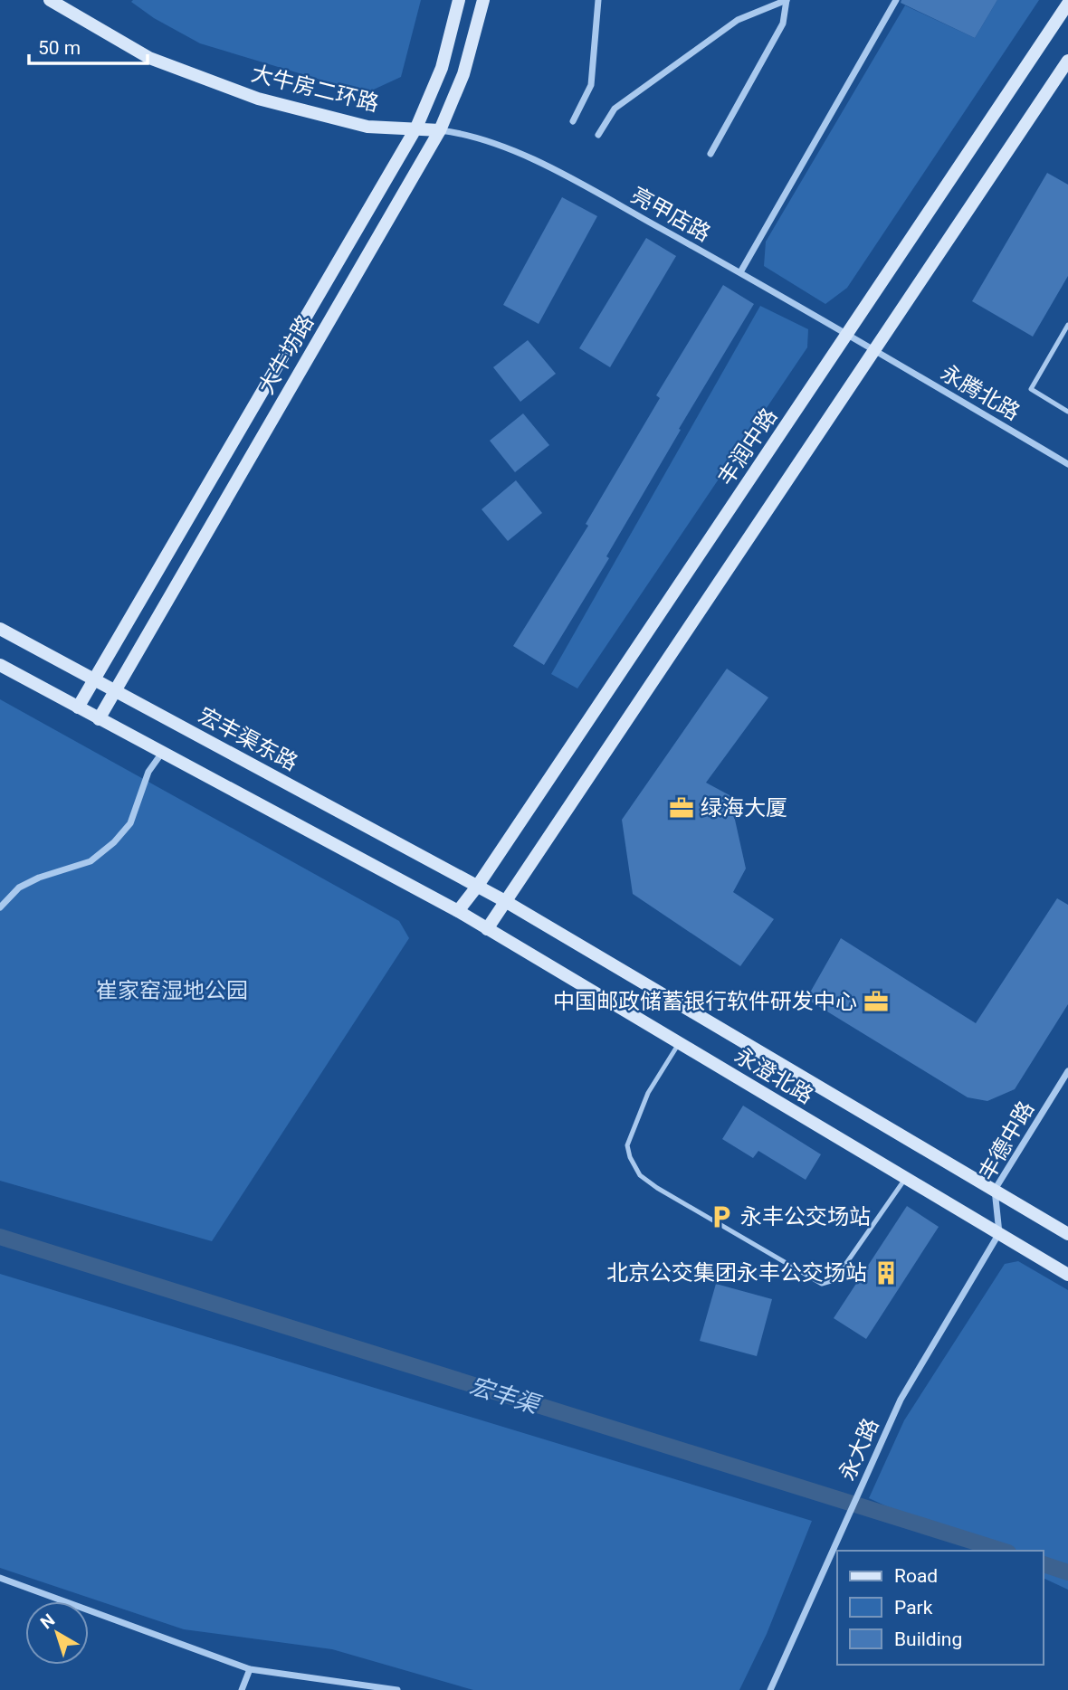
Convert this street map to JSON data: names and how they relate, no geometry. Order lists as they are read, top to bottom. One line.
{"streets":{"street":["大牛房二环路","亮甲店路","大牛坊路","永腾北路","丰润中路","宏丰渠东路","永澄北路","丰德中路","永大路"]},"crossings":[["大牛房二环路","亮甲店路"],["大牛房二环路","大牛坊路"],["亮甲店路","大牛坊路"],["亮甲店路","永腾北路"],["亮甲店路","丰润中路"],["大牛坊路","宏丰渠东路"],["丰润中路","宏丰渠东路"],["丰润中路","永澄北路"],["宏丰渠东路","永澄北路"],["永澄北路","丰德中路"],["永澄北路","永大路"],["丰德中路","永大路"]],"water":["宏丰渠"],"parks":["崔家窑湿地公园"],"places":{"office":["绿海大厦","中国邮政储蓄银行软件研发中心"],"parking":["永丰公交场站"],"building":["北京公交集团永丰公交场站"]},"legend":["Road","Park","Building"],"scale_bar":"50 m","north":"top left"}
